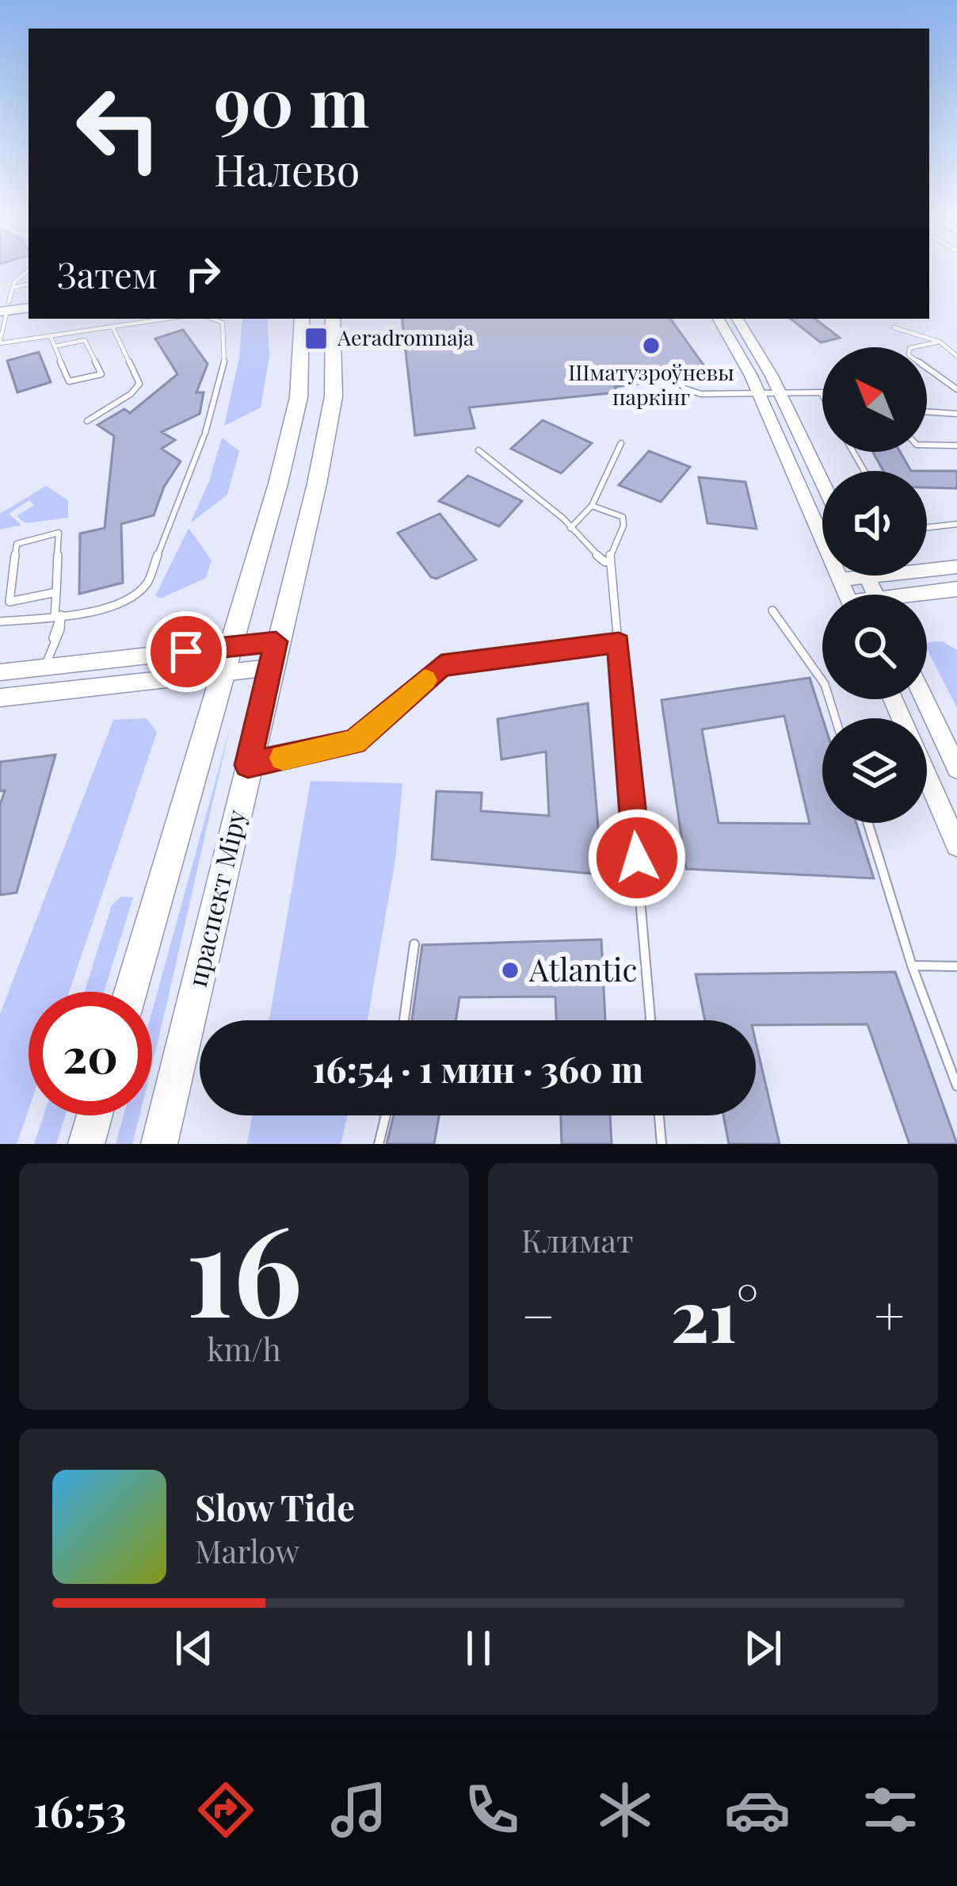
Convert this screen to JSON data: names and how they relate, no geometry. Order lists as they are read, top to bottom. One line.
{"streets":{"main road":["праспект Міру"]},"places":{"transit":["Aeradromnaja"],"other":["Шматузроўневы паркінг","Atlantic"]},"north":"top left","page":{"turn":["90 m","Налево"],"then":"Затем","limit":"20","trip":"16:54 · 1 мин · 360 m","tile":[["16","km/h"],"Климат"],"heat":["−","21°","+"],"song":["Slow Tide","Marlow"],"tabs":"16:53"}}
